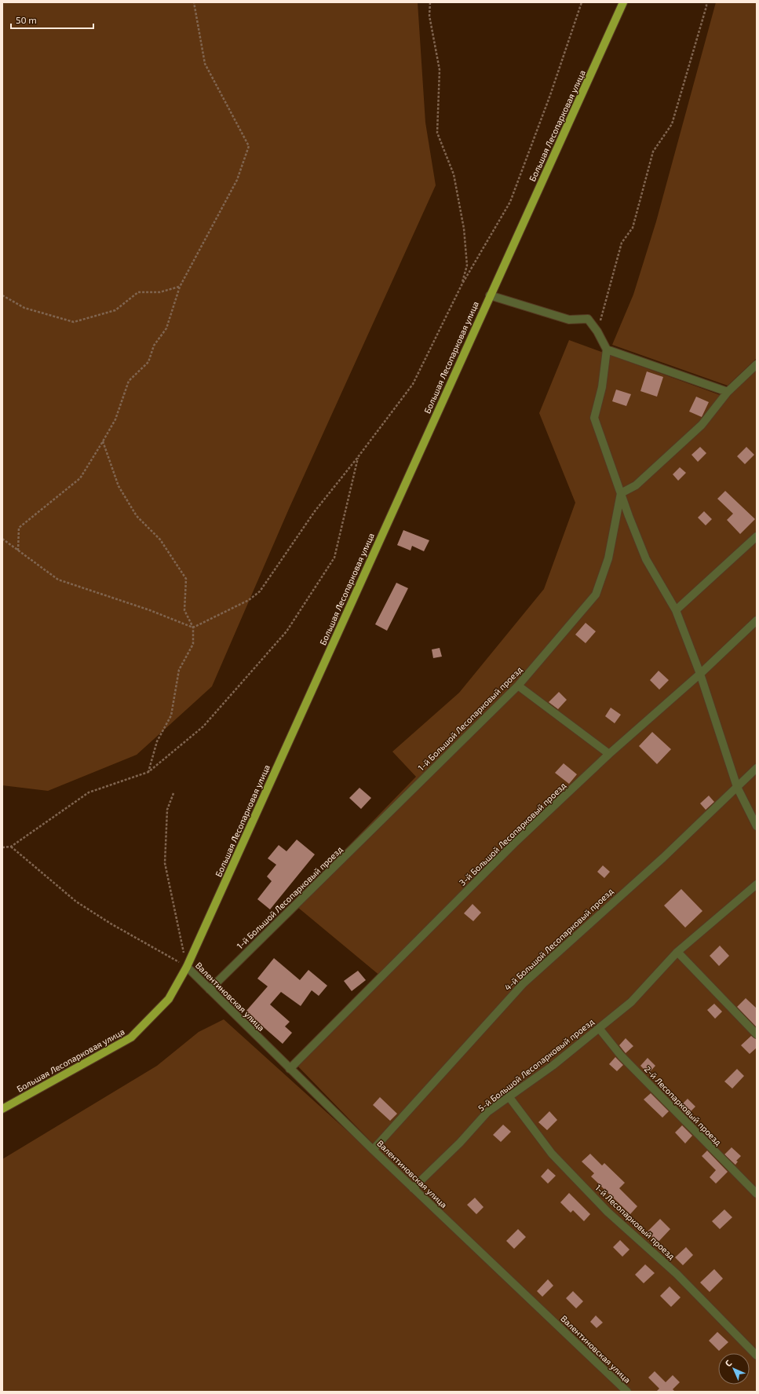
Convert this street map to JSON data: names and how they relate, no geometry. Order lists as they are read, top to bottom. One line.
{"streets":{"main road":["Большая Лесопарковая улица"],"street":["1-й Большой Лесопарковый проезд","3-й Большой Лесопарковый проезд","4-й Большой Лесопарковый проезд","Валентиновская улица","5-й Большой Лесопарковый проезд","2-й Лесопарковый проезд","1-й Лесопарковый проезд"]},"crossings":[["Большая Лесопарковая улица","Валентиновская улица"],["1-й Большой Лесопарковый проезд","Валентиновская улица"],["3-й Большой Лесопарковый проезд","Валентиновская улица"],["4-й Большой Лесопарковый проезд","Валентиновская улица"],["Валентиновская улица","5-й Большой Лесопарковый проезд"],["5-й Большой Лесопарковый проезд","2-й Лесопарковый проезд"],["5-й Большой Лесопарковый проезд","1-й Лесопарковый проезд"]],"scale_bar":"50 m","north":"top left"}
